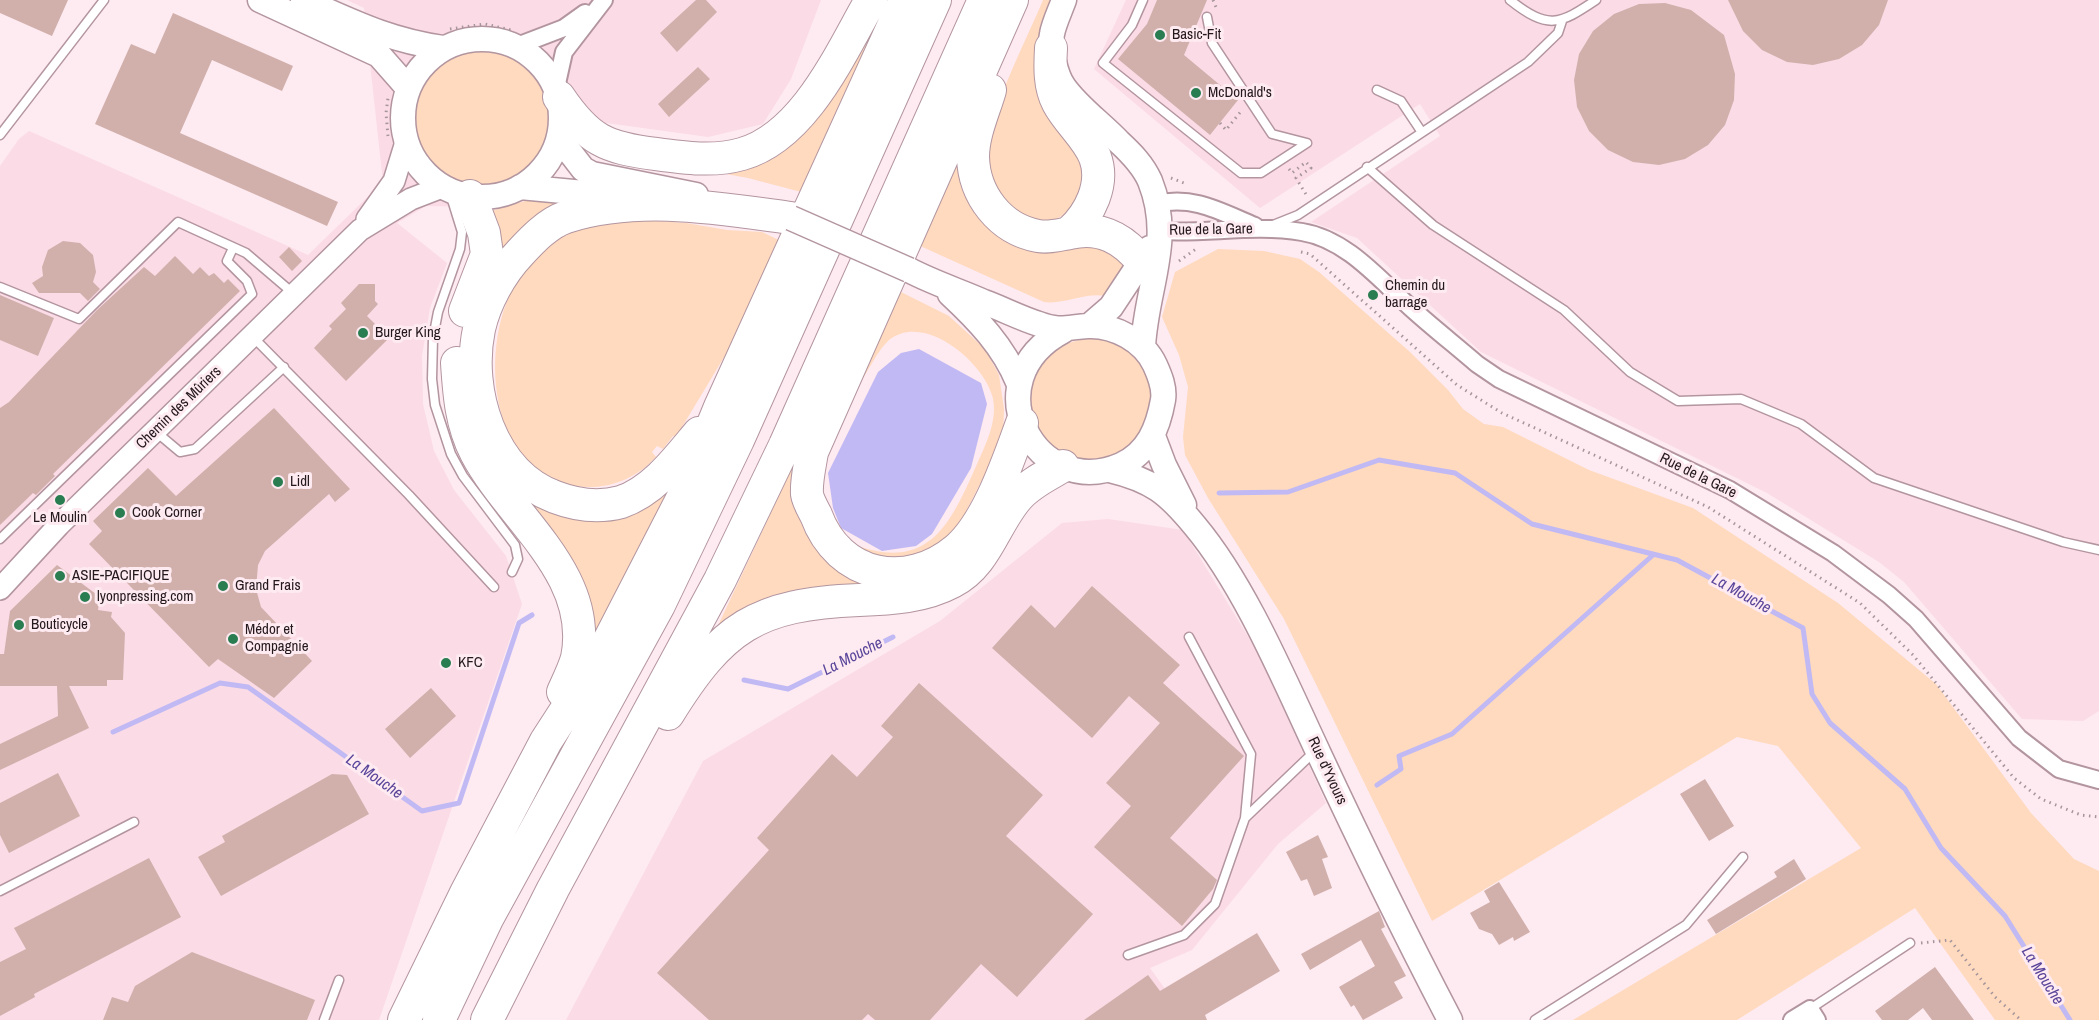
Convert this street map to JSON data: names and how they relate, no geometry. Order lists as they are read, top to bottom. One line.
{"streets":{"main road":["Rue d'Yvours"],"street":["Rue de la Gare","Chemin des Mûriers"]},"water":["La Mouche"],"places":["Basic-Fit","McDonald's","Chemin du barrage","Burger King","Lidl","Le Moulin","Cook Corner","ASIE-PACIFIQUE","Grand Frais","lyonpressing.com","Bouticycle","Médor et Compagnie","KFC"]}
